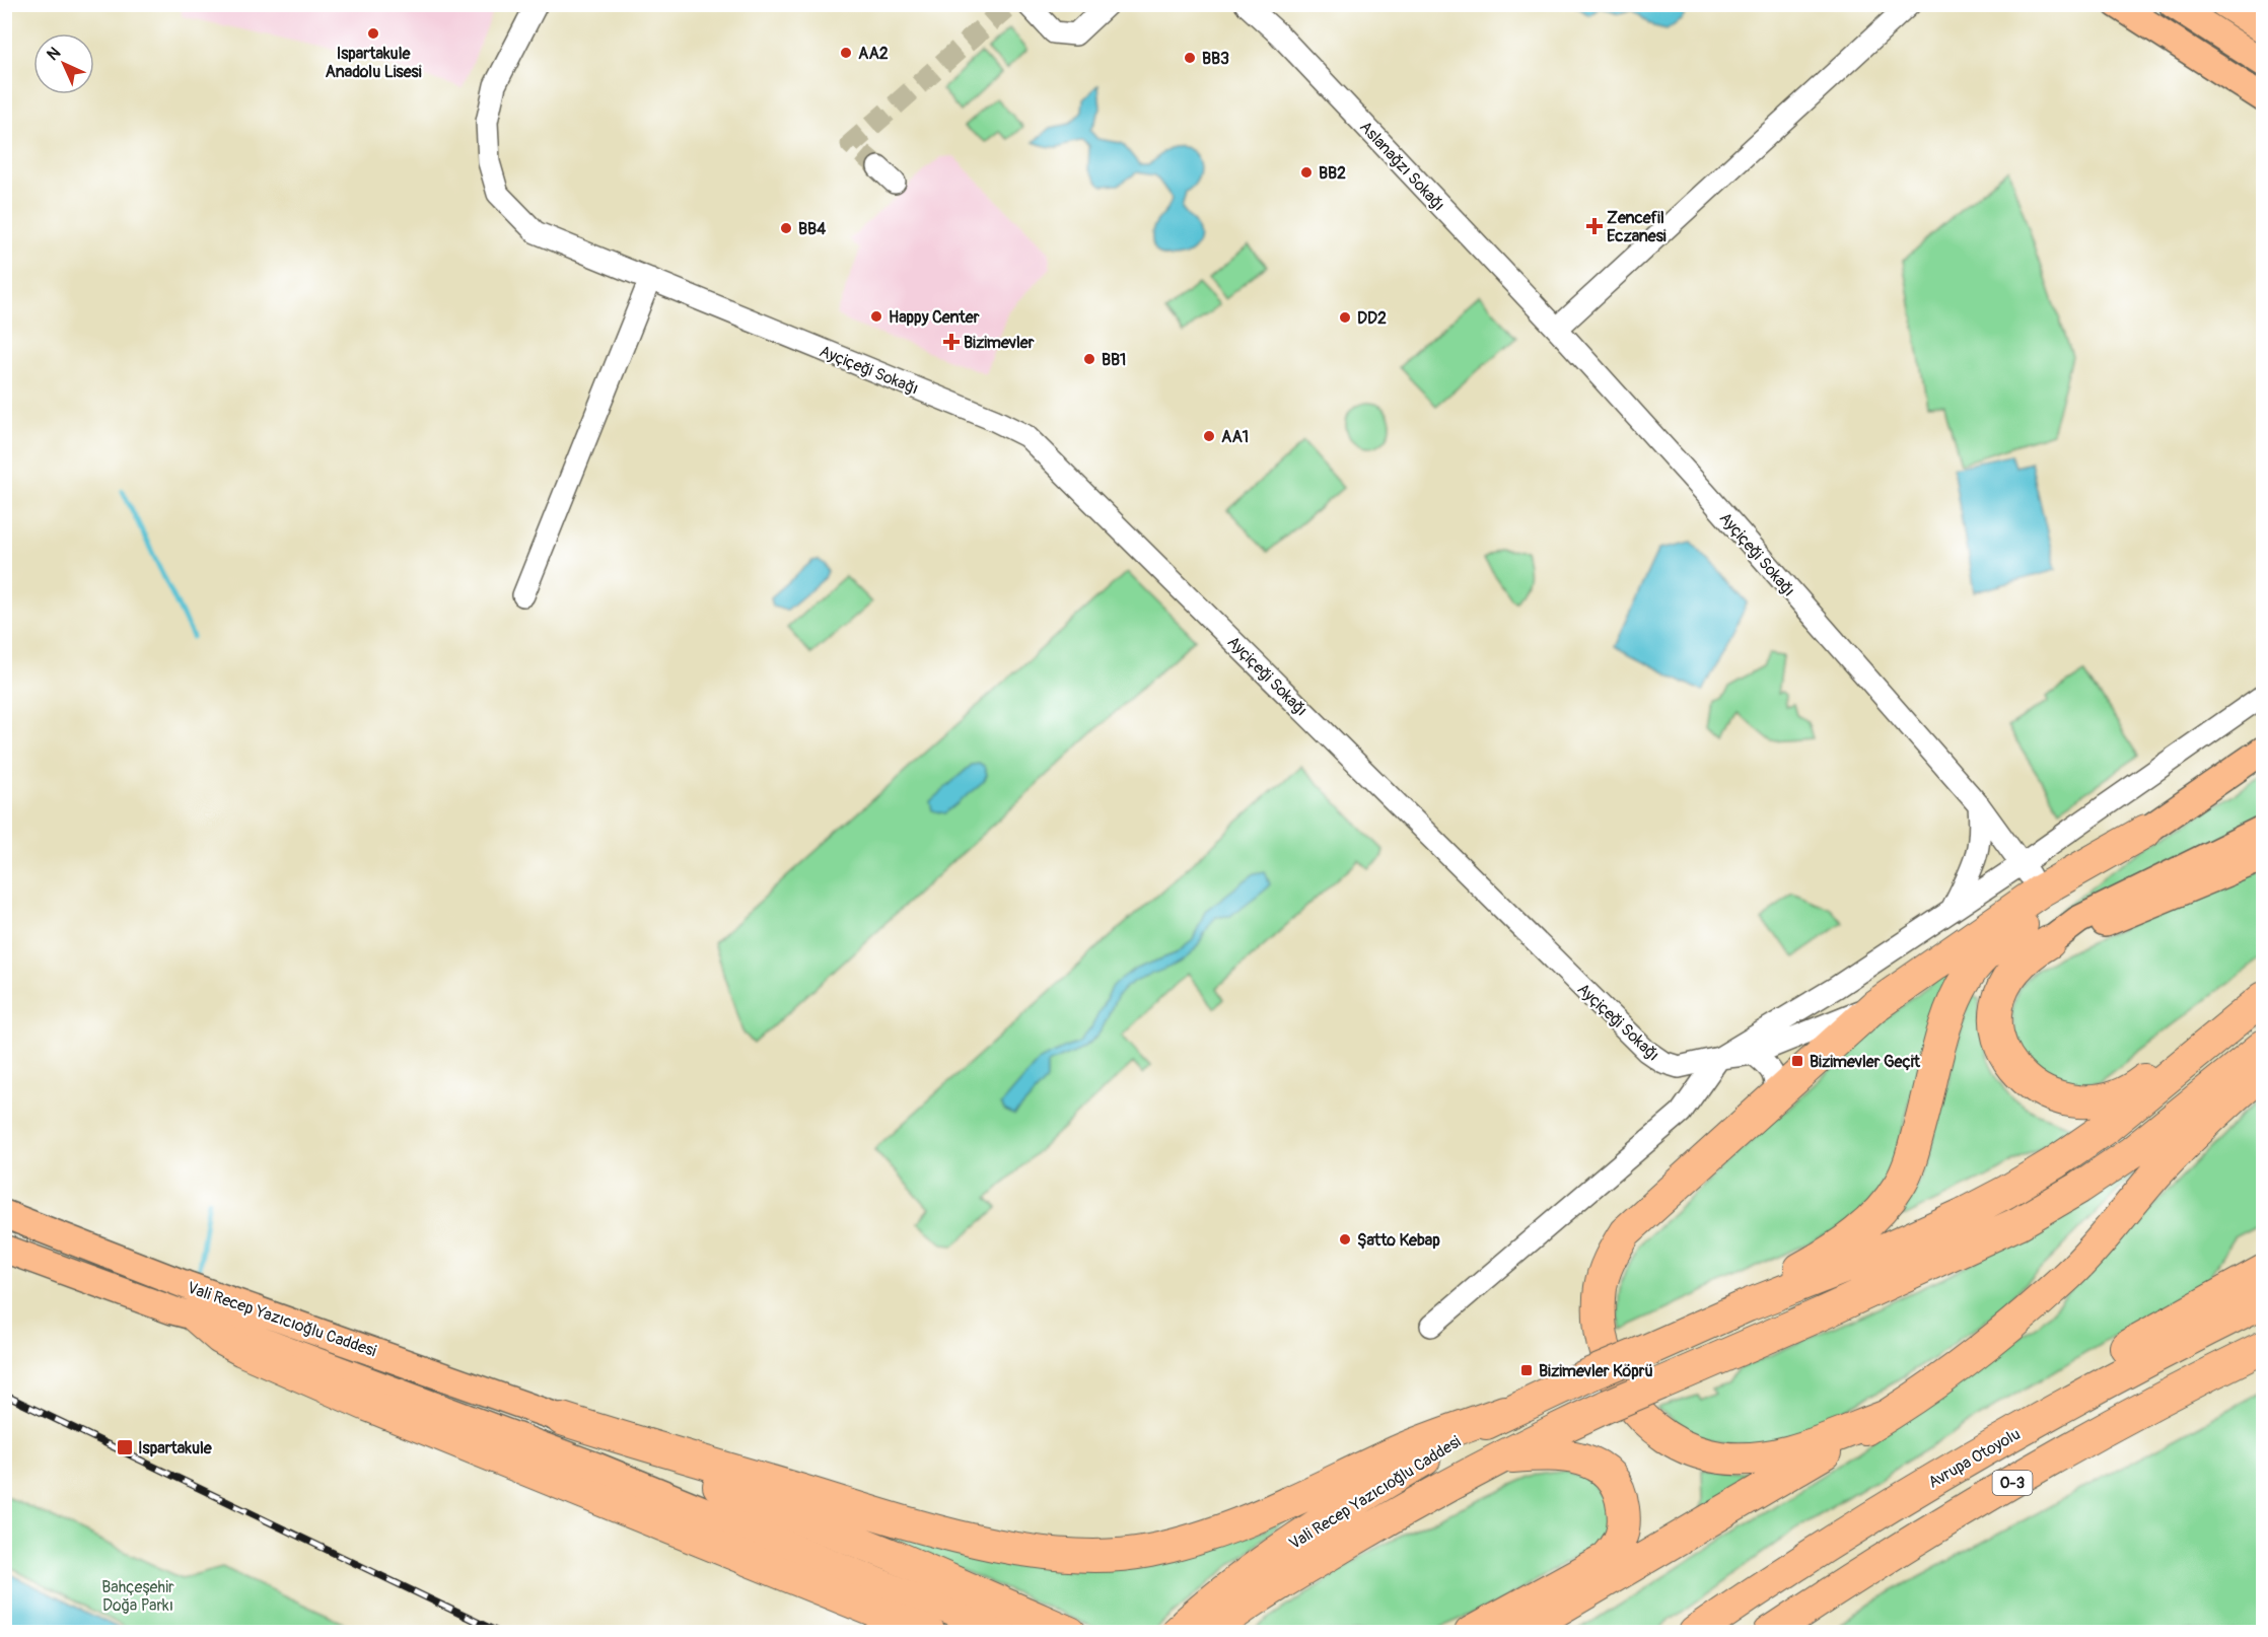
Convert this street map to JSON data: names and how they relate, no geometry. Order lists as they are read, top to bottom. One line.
{"streets":{"highway":["Vali Recep Yazıcıoğlu Caddesi","Avrupa Otoyolu","O-3"],"street":["Aslanağzı Sokağı","Ayçiçeği Sokağı"]},"crossings":[["Aslanağzı Sokağı","Ayçiçeği Sokağı"]],"parks":["Bahçeşehir Doğa Parkı"],"places":{"other":["Ispartakule Anadolu Lisesi","AA2","BB3","BB2","BB4","Happy Center","DD2","BB1","AA1","Şatto Kebap"],"health":["Zencefil Eczanesi","Bizimevler"],"transit":["Bizimevler Geçit","Bizimevler Köprü","Ispartakule"]},"north":"top left"}
